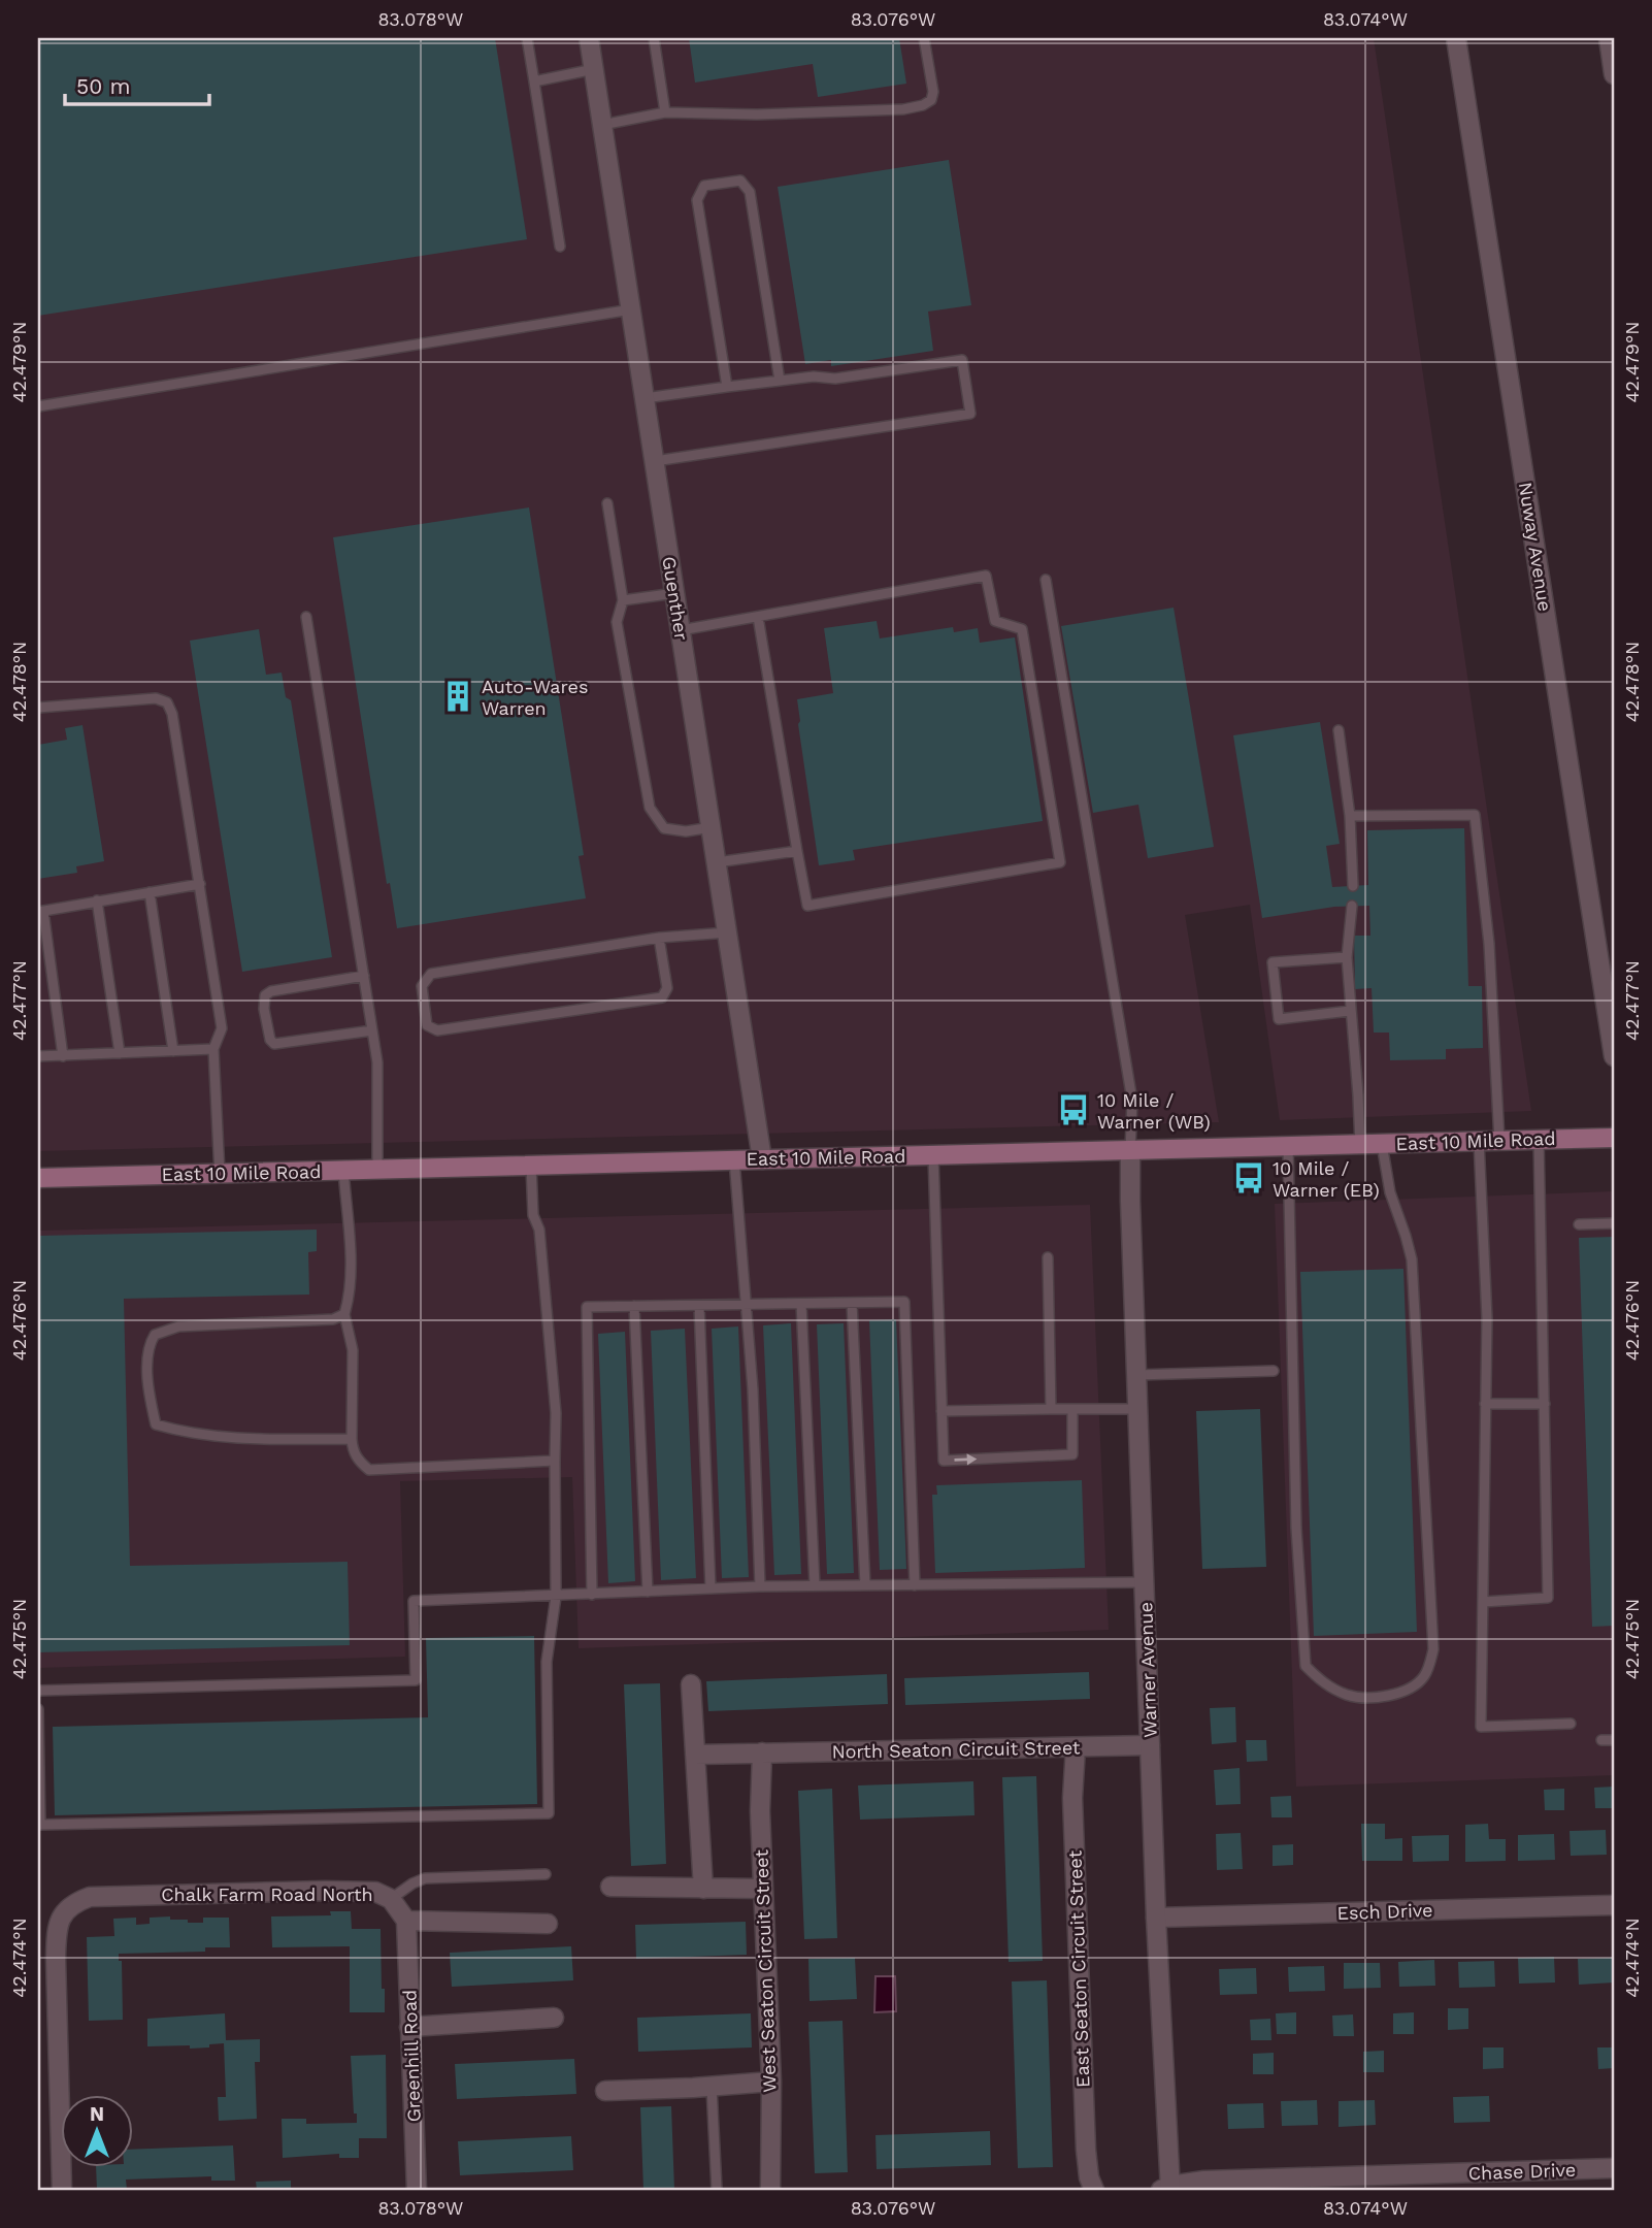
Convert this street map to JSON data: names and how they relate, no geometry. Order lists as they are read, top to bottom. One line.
{"streets":{"main road":["East 10 Mile Road"],"street":["Nuway Avenue","Guenther","Warner Avenue","North Seaton Circuit Street","Chalk Farm Road North","Esch Drive","East Seaton Circuit Street","West Seaton Circuit Street","Greenhill Road","Chase Drive"]},"crossings":[["Guenther","East 10 Mile Road"],["East 10 Mile Road","Warner Avenue"],["Warner Avenue","North Seaton Circuit Street"],["Warner Avenue","Esch Drive"],["Warner Avenue","Chase Drive"],["North Seaton Circuit Street","East Seaton Circuit Street"],["North Seaton Circuit Street","West Seaton Circuit Street"],["Chalk Farm Road North","Greenhill Road"]],"places":{"building":["Auto-Wares Warren"],"bus stop":["10 Mile / Warner (WB)","10 Mile / Warner (EB)"]},"scale_bar":"50 m","north":"top","coordinates":["83.078°W","83.076°W","83.074°W","42.479°N","42.478°N","42.477°N","42.476°N","42.475°N","42.474°N"]}
